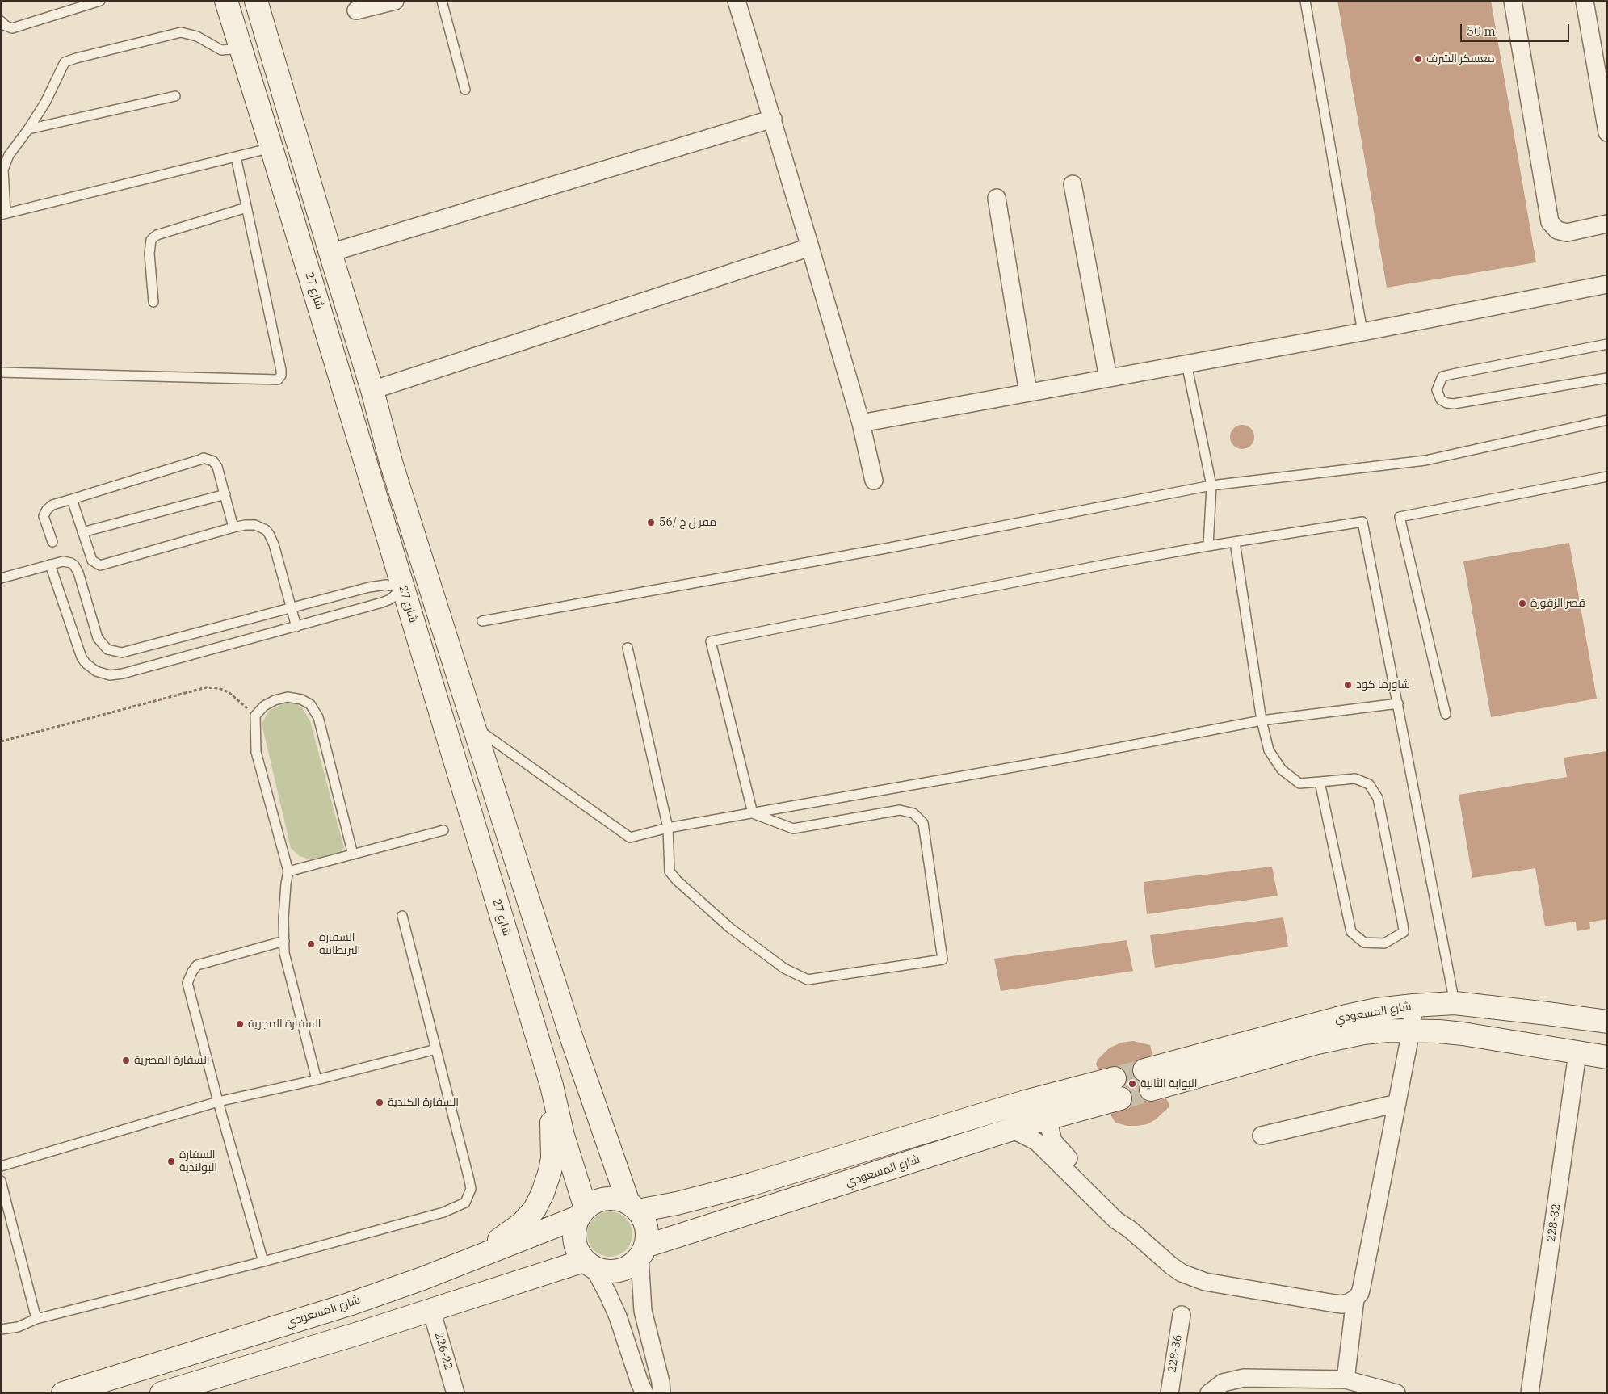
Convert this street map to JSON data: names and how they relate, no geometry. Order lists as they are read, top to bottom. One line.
{"streets":{"main road":["شارع 27","شارع المسعودي"],"street":["228-32","226-22","228-36"]},"crossings":[["شارع 27","شارع المسعودي"],["شارع المسعودي","228-32"]],"places":["معسكر الشرف","مقر ل خ /56","قصر الزقورة","شاورما كود","السفارة البريطانية","السفارة المجرية","السفارة المصرية","البوابة الثانية","السفارة الكندية","السفارة البولندية"],"scale_bar":"50 m"}
